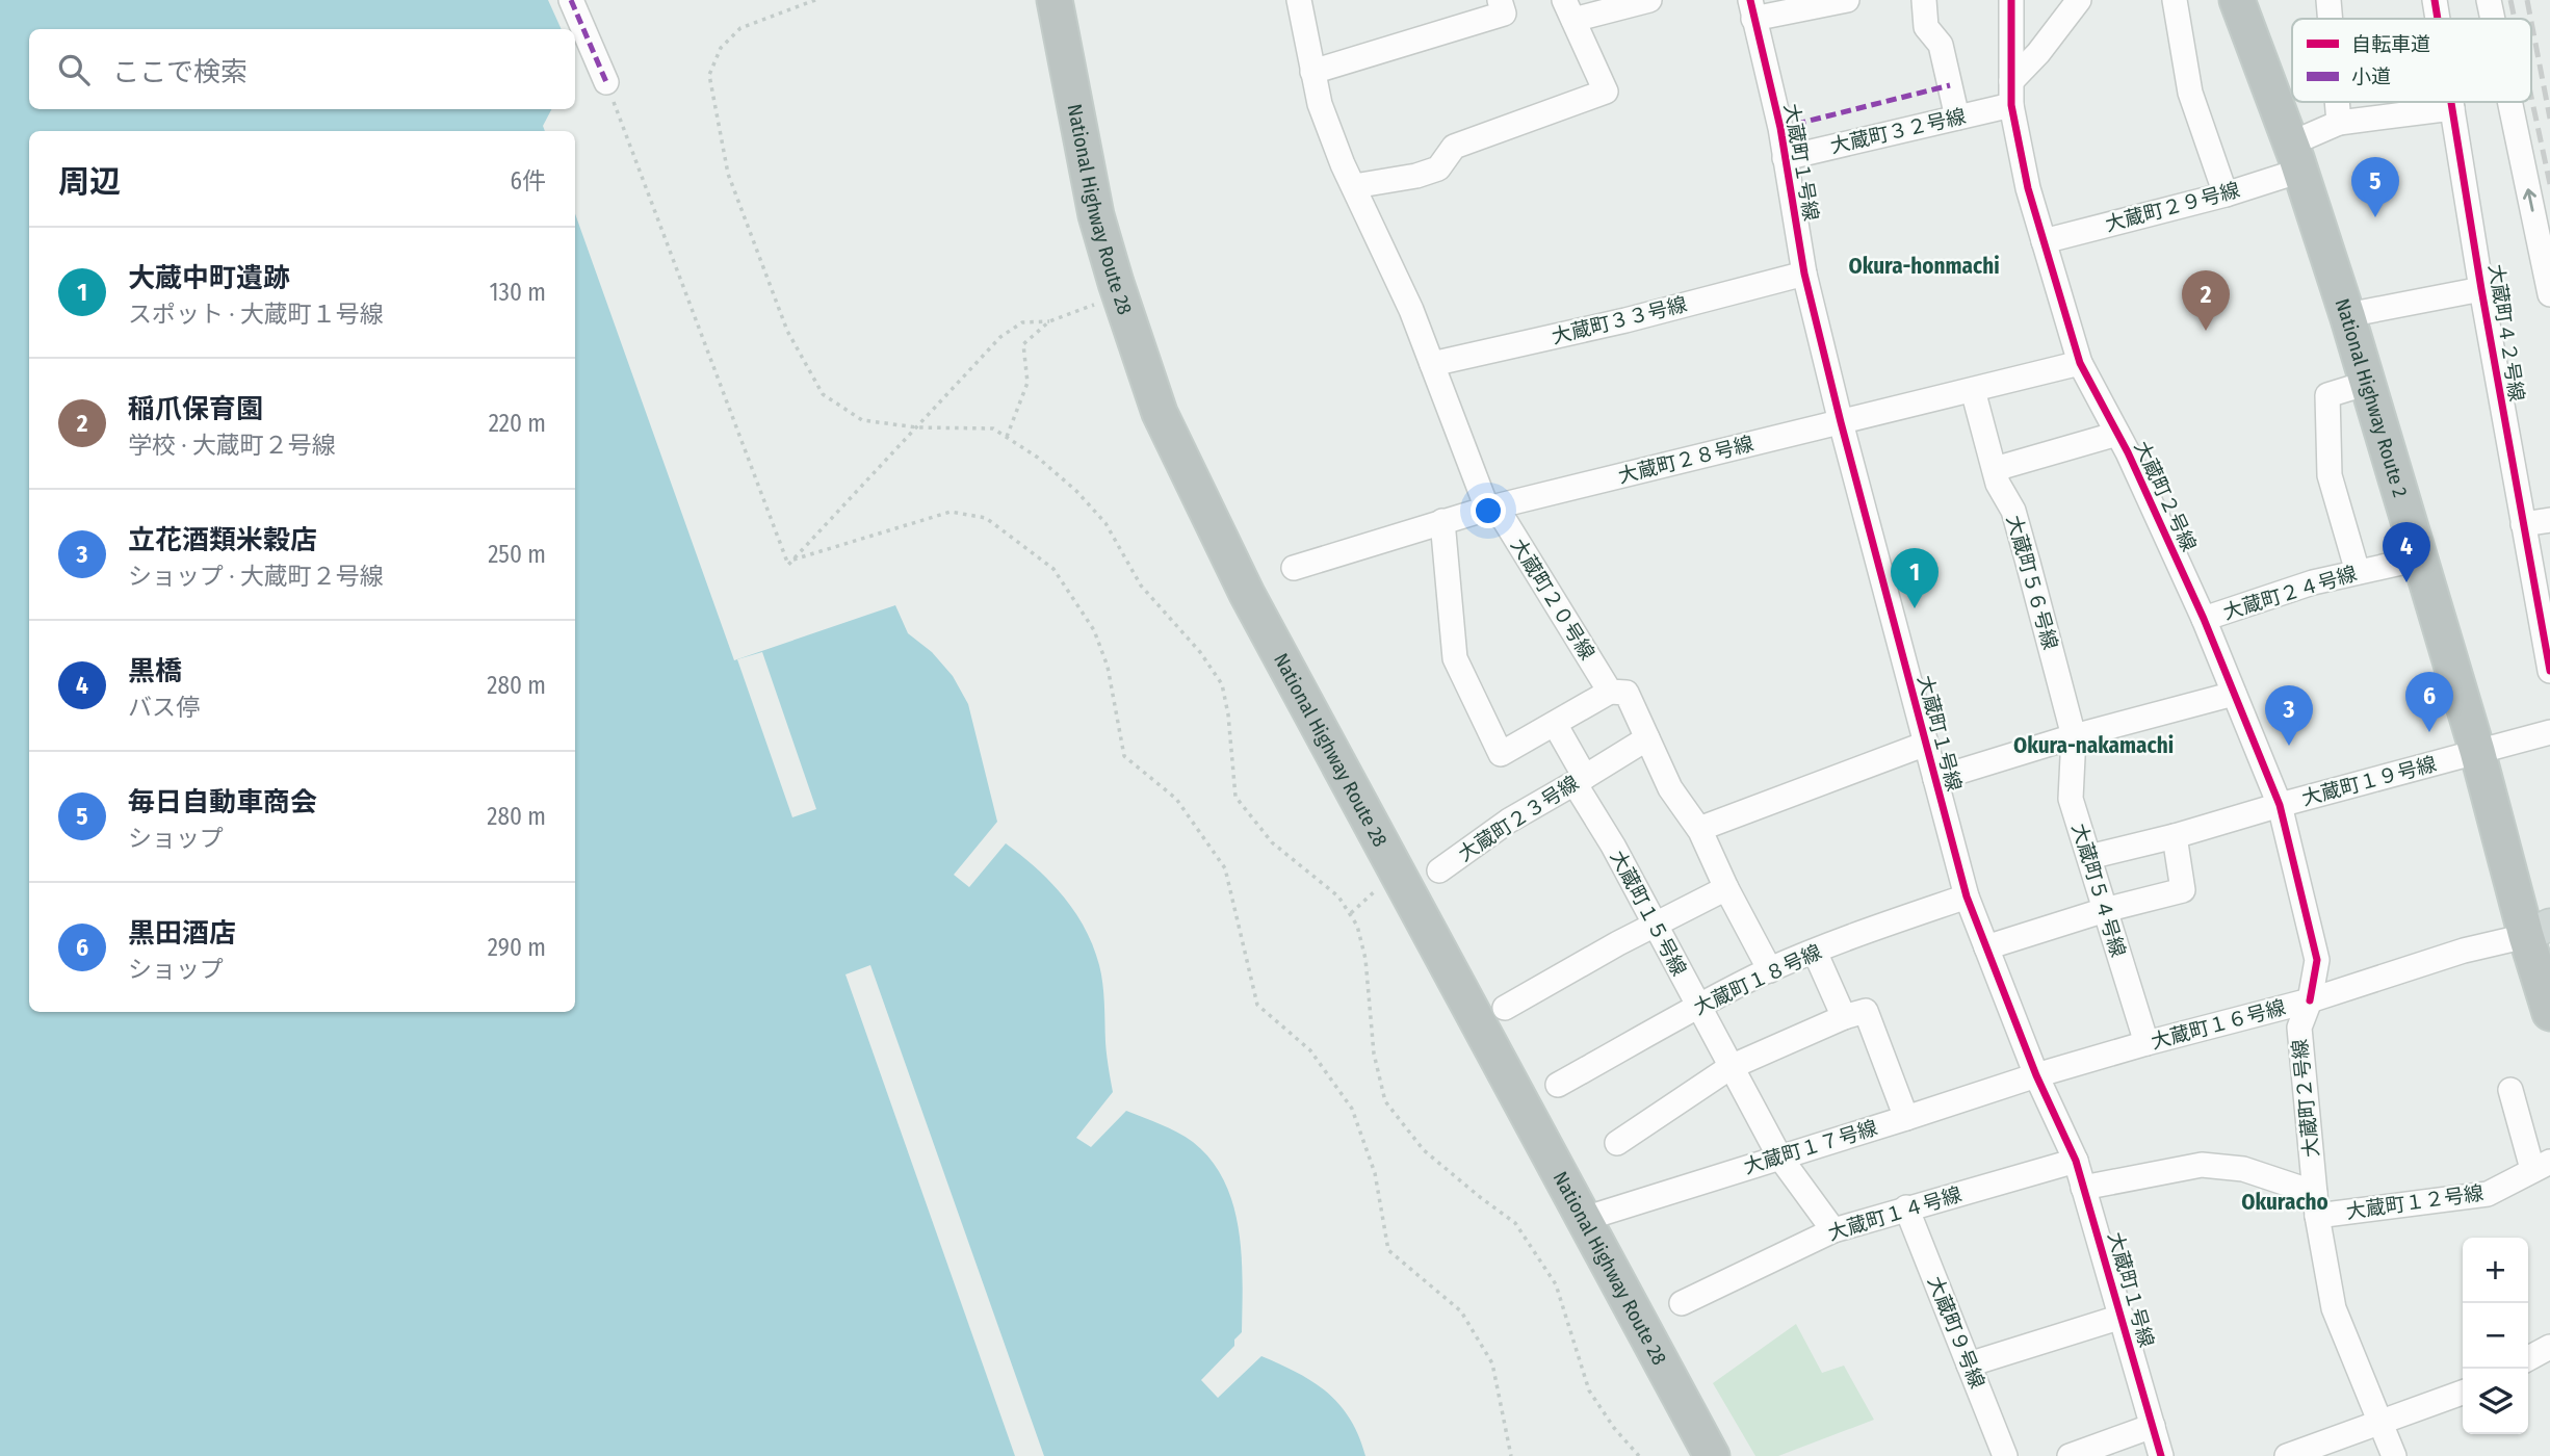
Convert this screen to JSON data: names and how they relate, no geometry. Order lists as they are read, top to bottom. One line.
{"streets":{"highway":["National Highway Route 28","National Highway Route 2"],"street":["大蔵町３２号線","大蔵町１号線","大蔵町２９号線","大蔵町３３号線","大蔵町４２号線","大蔵町２８号線","大蔵町２号線","大蔵町５６号線","大蔵町２４号線","大蔵町２０号線","大蔵町１９号線","大蔵町２３号線","大蔵町５４号線","大蔵町１５号線","大蔵町１８号線","大蔵町１６号線","大蔵町１７号線","大蔵町１２号線","大蔵町１４号線","大蔵町９号線"]},"crossings":[["大蔵町３２号線","大蔵町１号線"],["大蔵町３２号線","大蔵町２号線"],["大蔵町１号線","大蔵町３３号線"],["大蔵町１号線","大蔵町２８号線"],["大蔵町１号線","大蔵町１８号線"],["大蔵町１号線","大蔵町１６号線"],["大蔵町１号線","大蔵町１７号線"],["大蔵町１号線","大蔵町１４号線"],["大蔵町２９号線","大蔵町４２号線"],["大蔵町２９号線","National Highway Route 2"],["大蔵町２９号線","大蔵町２号線"],["National Highway Route 28","大蔵町１７号線"],["大蔵町３３号線","大蔵町２０号線"],["National Highway Route 2","大蔵町２４号線"],["National Highway Route 2","大蔵町１９号線"],["National Highway Route 2","大蔵町１６号線"],["大蔵町２８号線","大蔵町２号線"],["大蔵町２８号線","大蔵町５６号線"],["大蔵町２８号線","大蔵町２０号線"],["大蔵町２号線","大蔵町２４号線"],["大蔵町２号線","大蔵町１９号線"],["大蔵町２号線","大蔵町１６号線"],["大蔵町２号線","大蔵町１２号線"],["大蔵町５６号線","大蔵町５４号線"],["大蔵町２０号線","大蔵町１８号線"],["大蔵町１９号線","大蔵町５４号線"],["大蔵町２３号線","大蔵町１５号線"],["大蔵町５４号線","大蔵町１６号線"],["大蔵町１５号線","大蔵町１８号線"],["大蔵町１５号線","大蔵町１７号線"],["大蔵町１５号線","大蔵町１４号線"],["大蔵町１６号線","大蔵町１７号線"],["大蔵町１４号線","大蔵町９号線"]],"districts":["Okura-honmachi","Okura-nakamachi","Okuracho"],"legend":["自転車道","小道"],"page":{"search":"ここで検索","heading":["周辺","6件"],"pins":["5","2","4","1","6","3"],"list":[{"mark":"1","name":"大蔵中町遺跡","note":"スポット · 大蔵町１号線","value":"130 m"},{"mark":"2","name":"稲爪保育園","note":"学校 · 大蔵町２号線","value":"220 m"},{"mark":"3","name":"立花酒類米穀店","note":"ショップ · 大蔵町２号線","value":"250 m"},{"mark":"4","name":"黒橋","note":"バス停","value":"280 m"},{"mark":"5","name":"毎日自動車商会","note":"ショップ","value":"280 m"},{"mark":"6","name":"黒田酒店","note":"ショップ","value":"290 m"}],"map_buttons":["+","−"]}}
